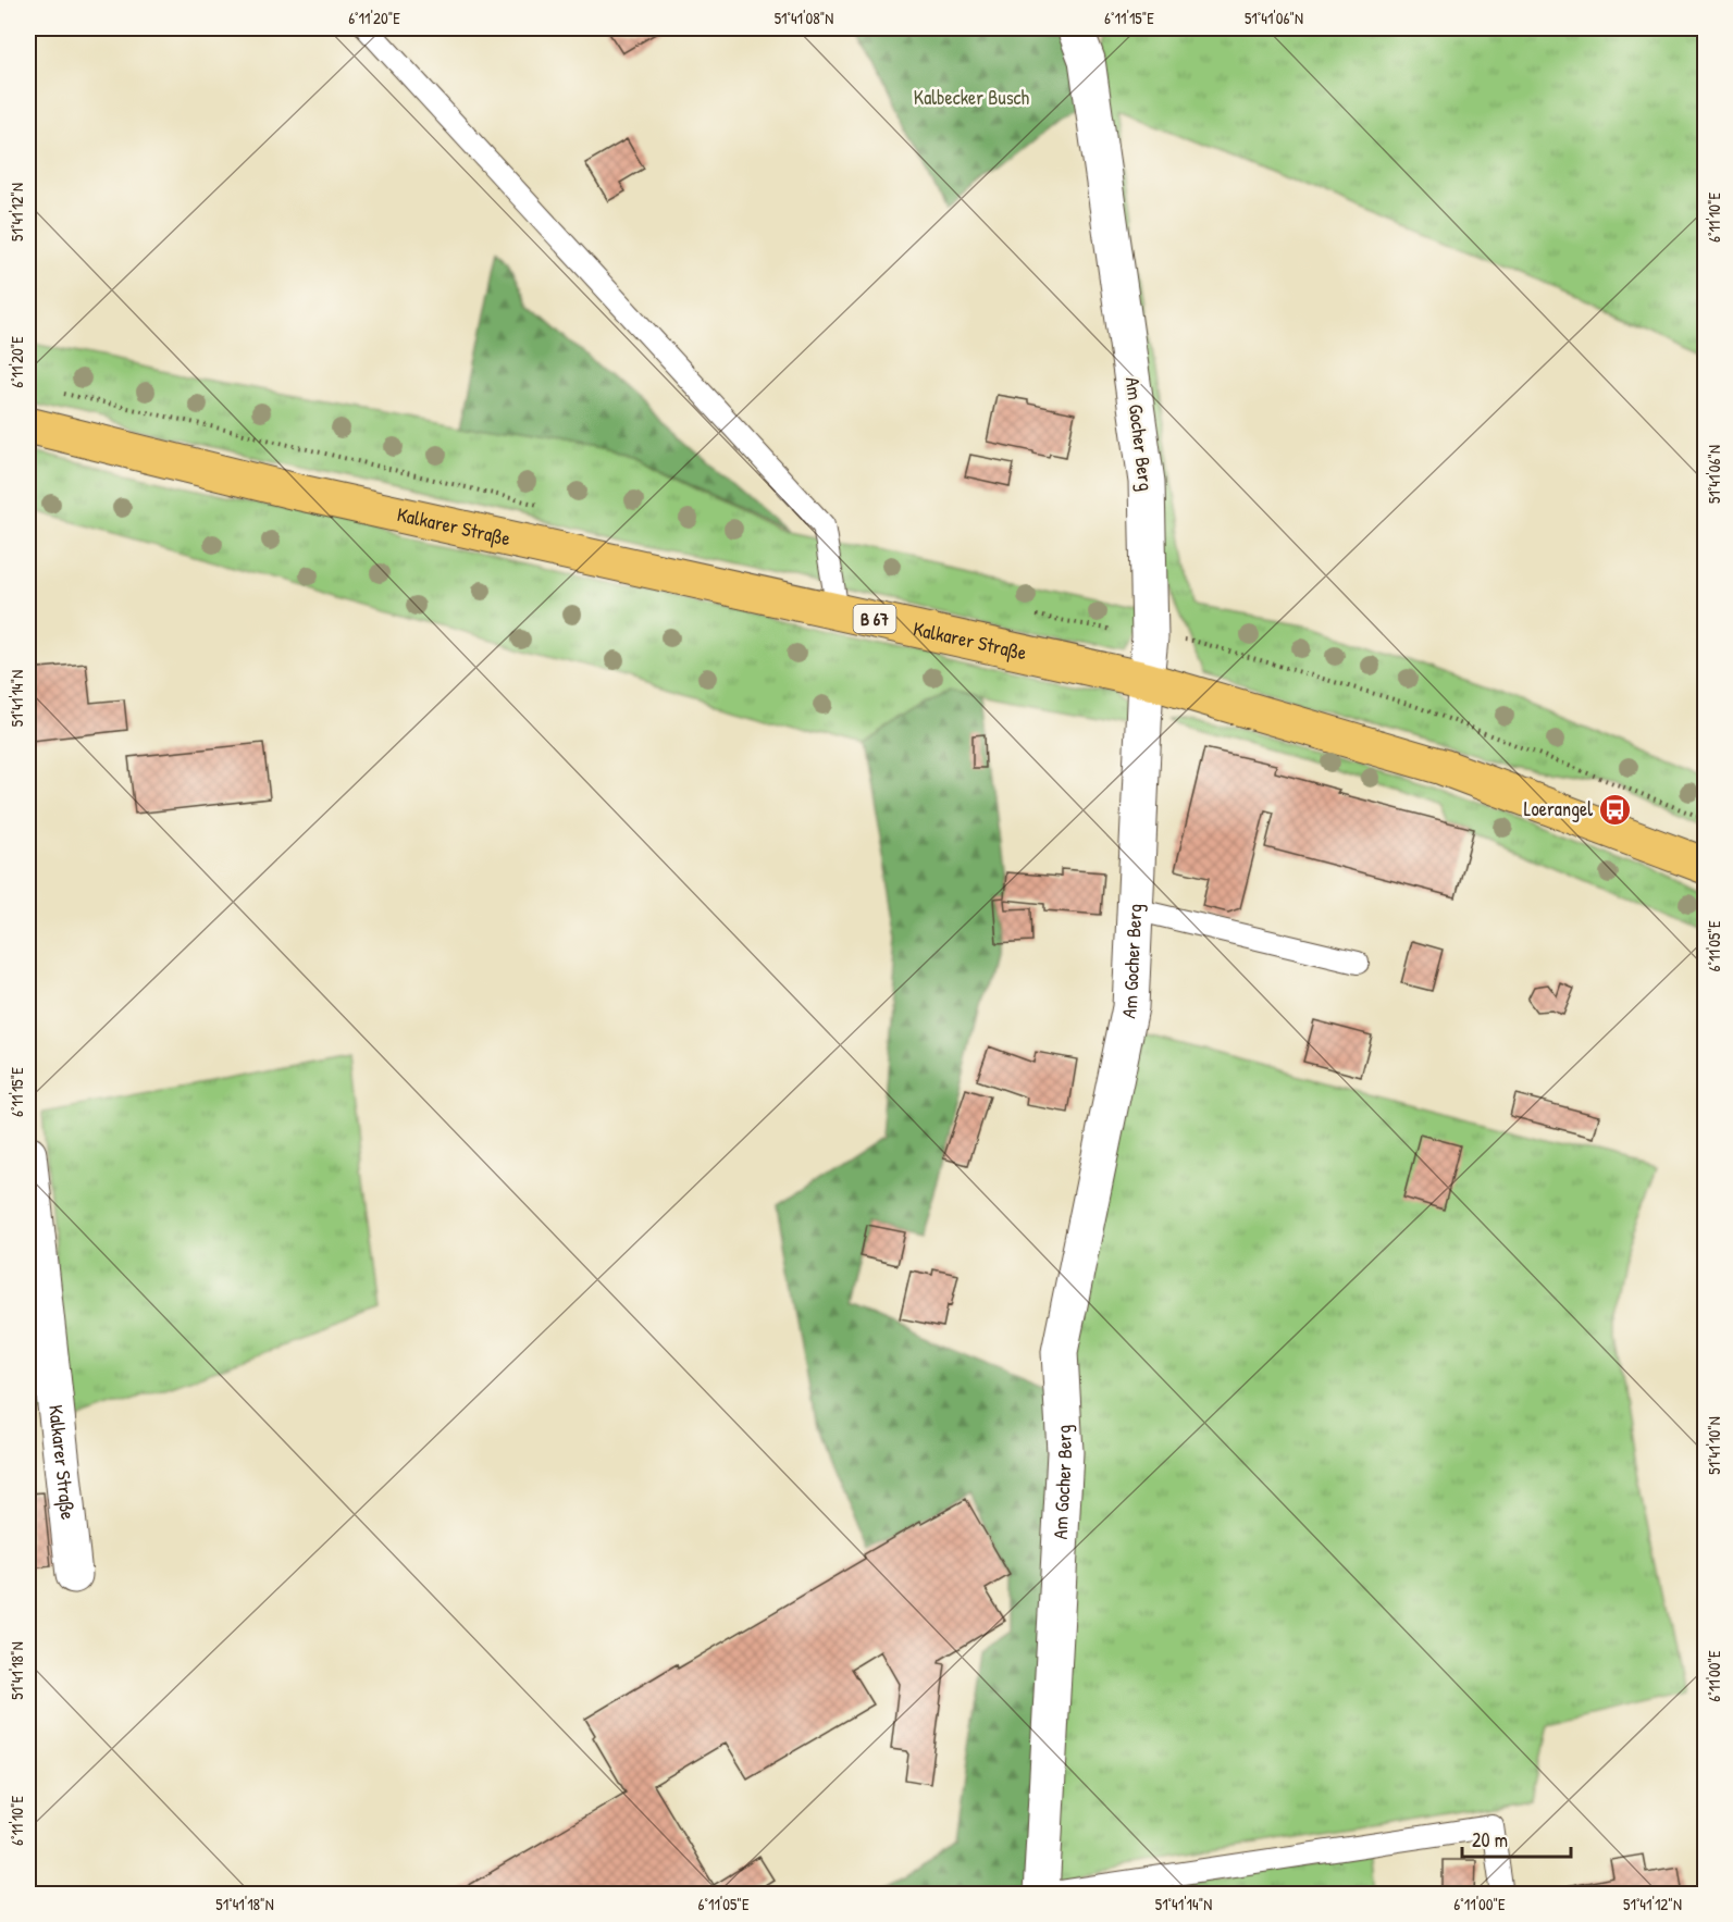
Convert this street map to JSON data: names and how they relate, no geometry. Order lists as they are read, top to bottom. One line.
{"streets":{"main road":["Kalkarer Straße","B 67"],"street":["Am Gocher Berg"]},"crossings":[["Am Gocher Berg","Kalkarer Straße"]],"parks":["Kalbecker Busch"],"places":{"bus stop":["Loerangel"]},"scale_bar":"20 m","coordinates":["6°11'20\"E","51°41'08\"N","6°11'15\"E","51°41'06\"N","51°41'12\"N","6°11'10\"E","51°41'14\"N","6°11'05\"E","51°41'10\"N","51°41'18\"N","6°11'00\"E"]}
